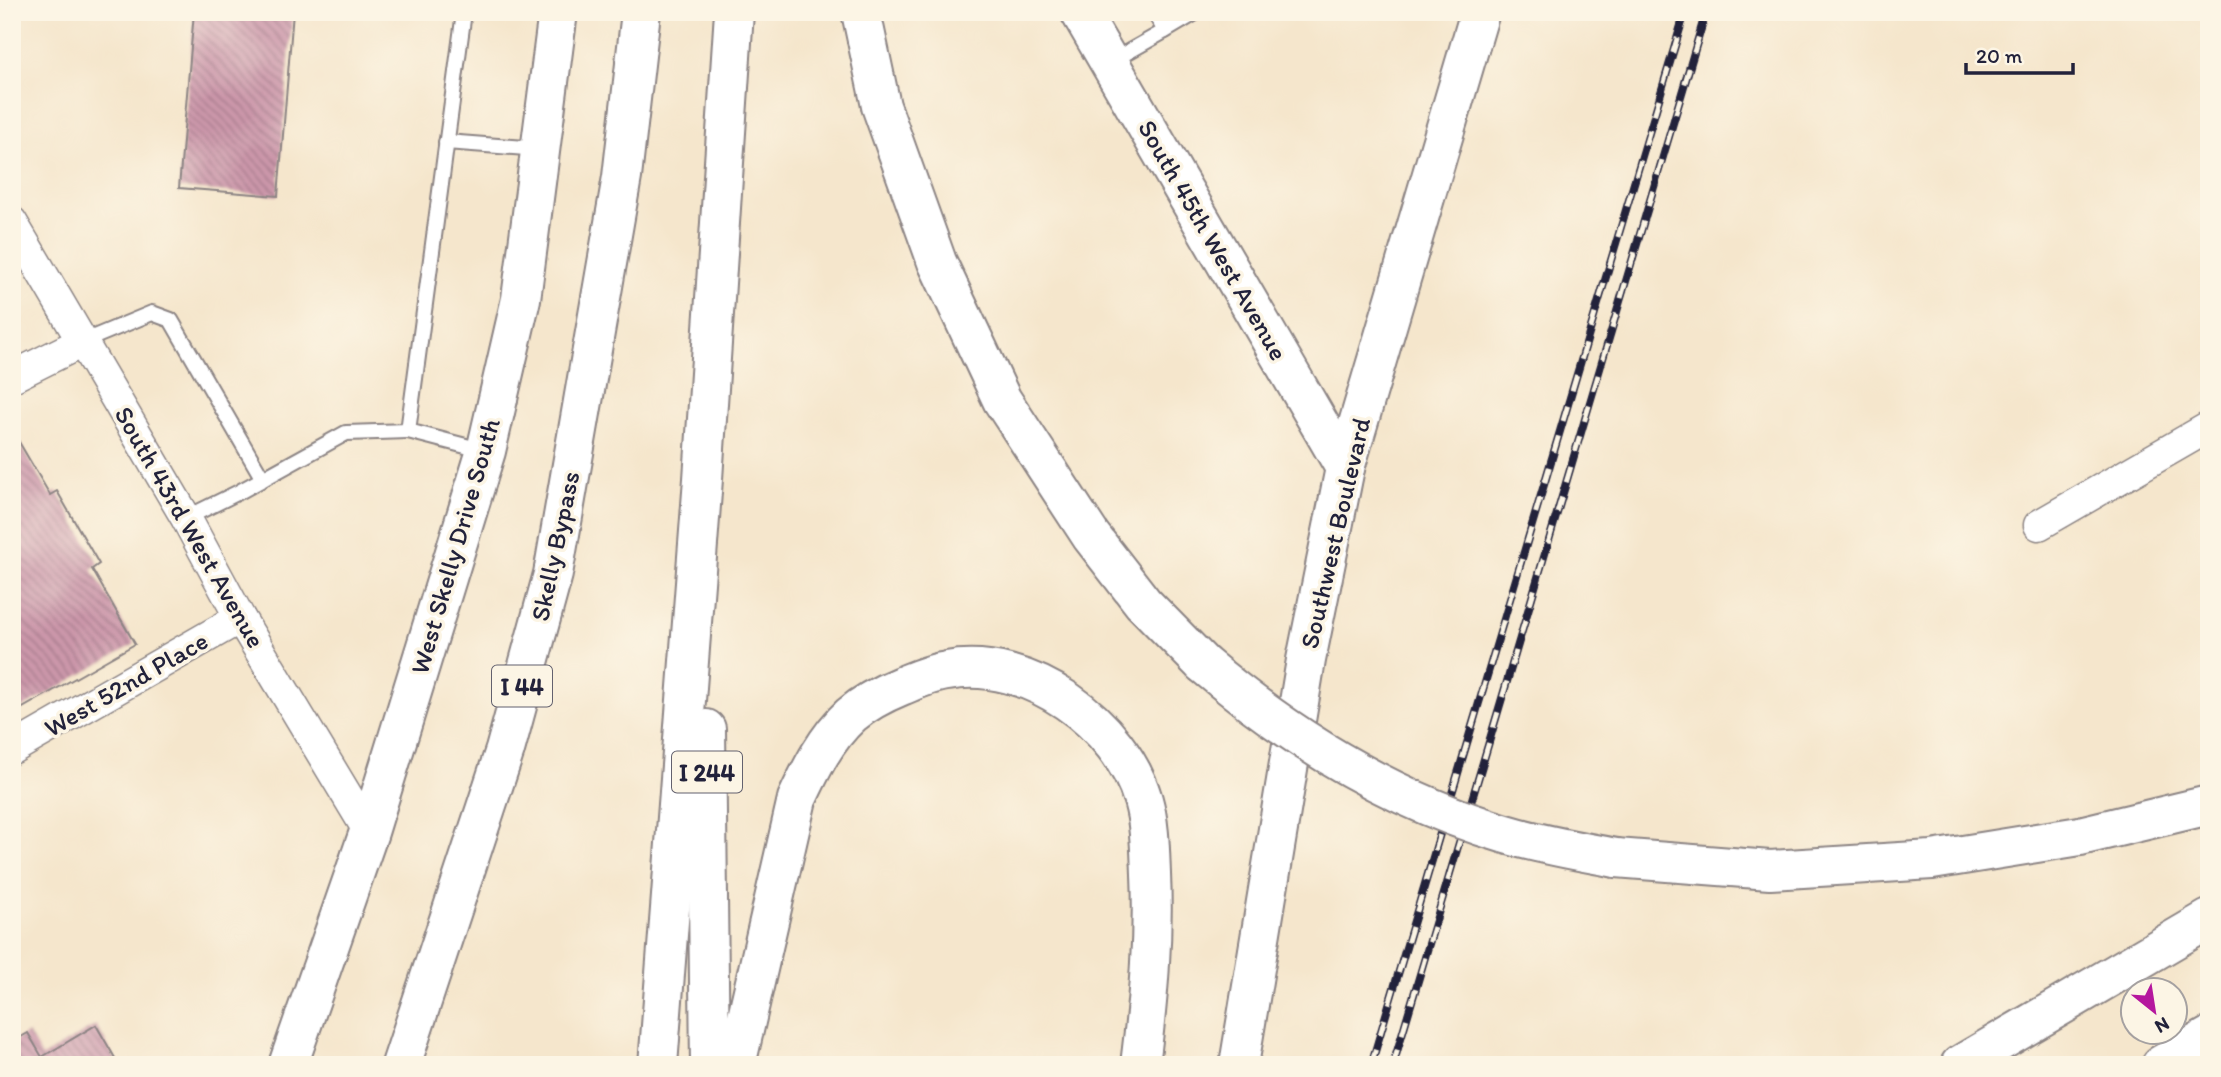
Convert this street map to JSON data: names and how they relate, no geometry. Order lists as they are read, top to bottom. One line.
{"streets":{"main road":["South 45th West Avenue","Southwest Boulevard","West Skelly Drive South","Skelly Bypass","I 44","I 244"],"street":["South 43rd West Avenue","West 52nd Place"]},"crossings":[["South 45th West Avenue","Southwest Boulevard"],["South 43rd West Avenue","West Skelly Drive South"],["South 43rd West Avenue","West 52nd Place"]],"scale_bar":"20 m","north":"bottom right"}
